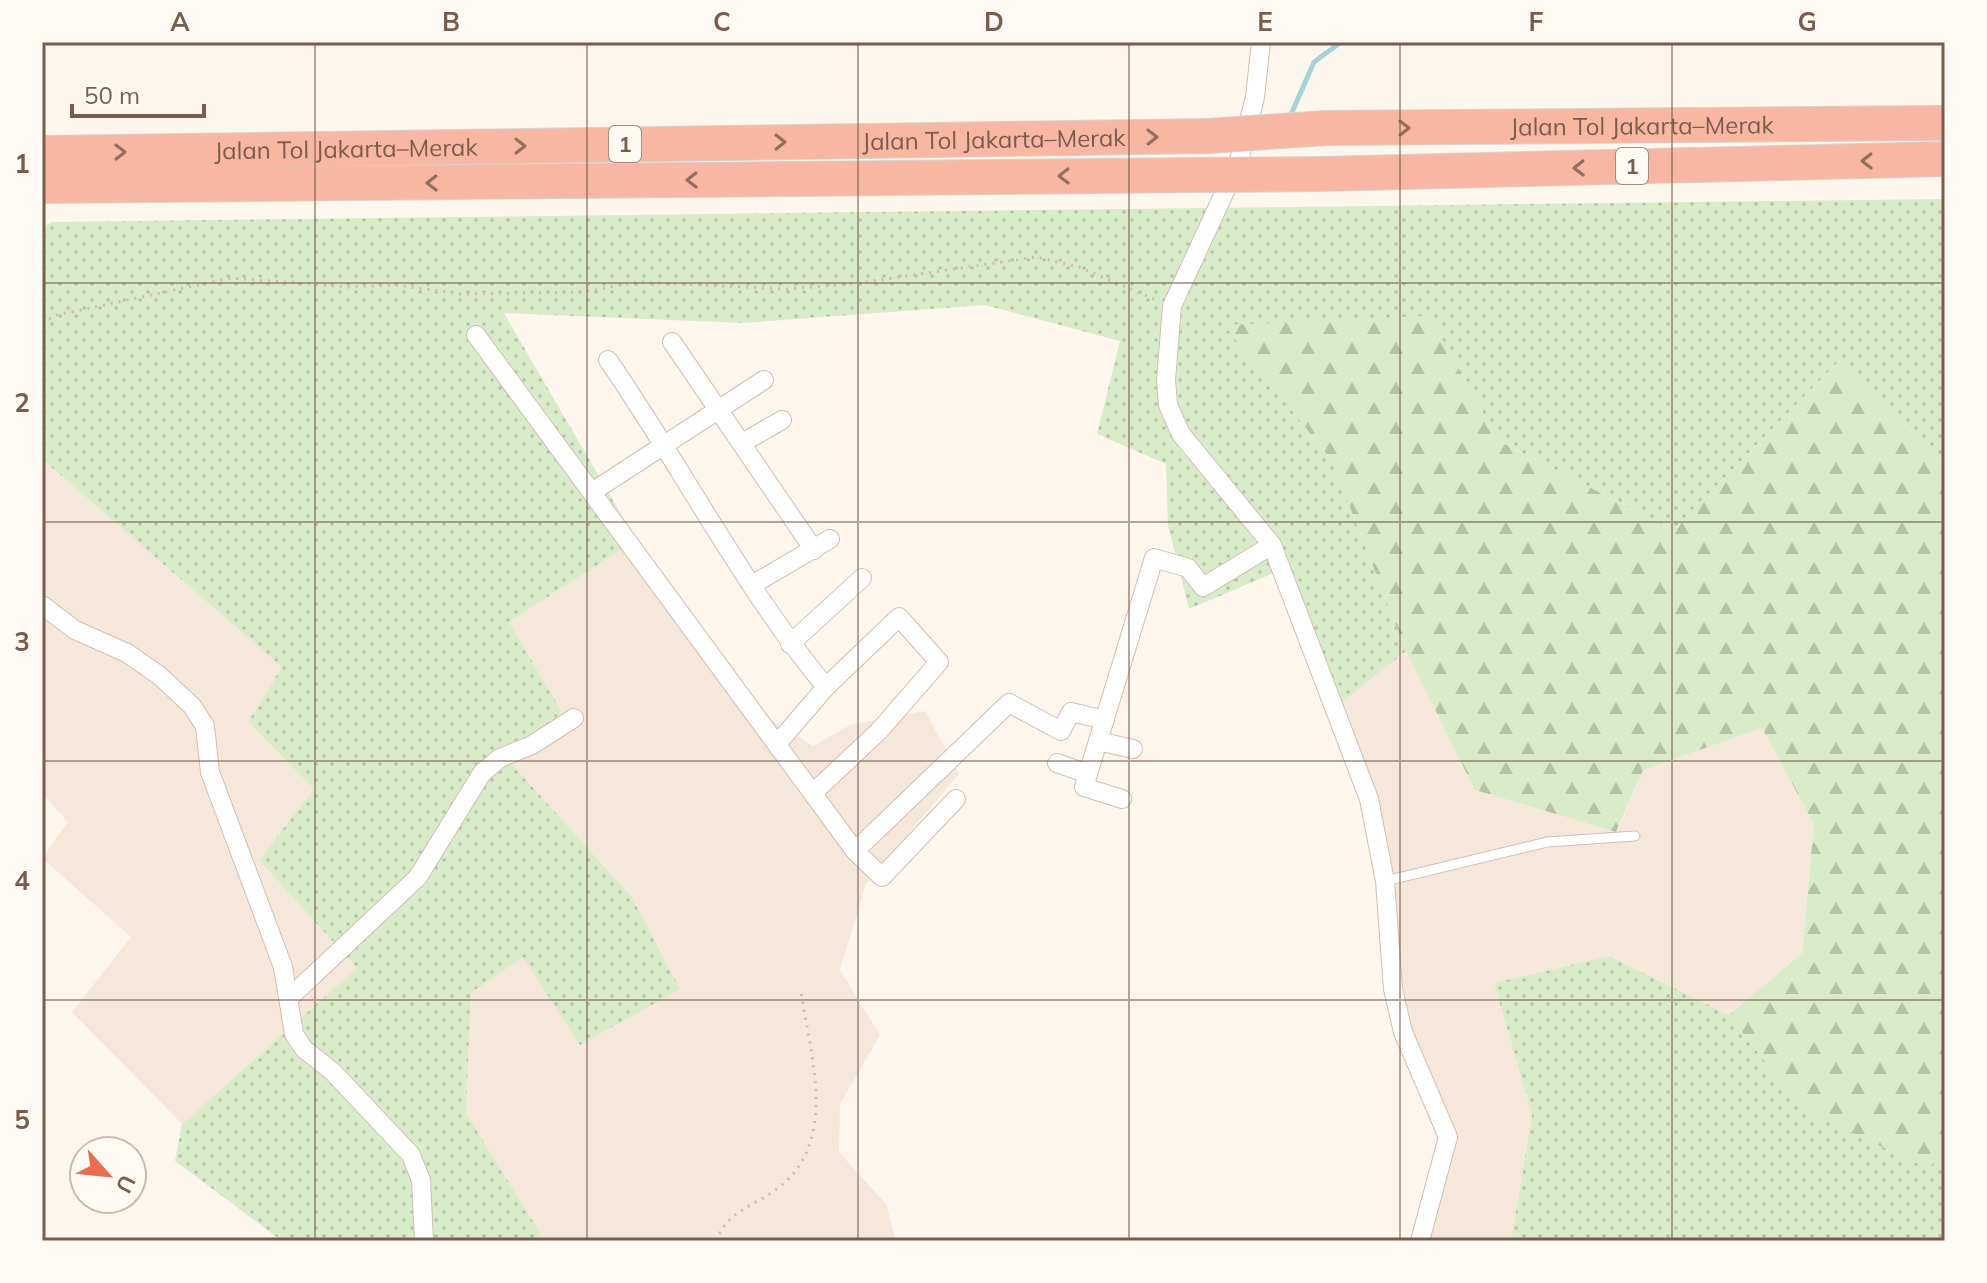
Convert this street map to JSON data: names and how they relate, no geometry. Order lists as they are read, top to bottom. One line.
{"streets":{"highway":["Jalan Tol Jakarta–Merak","1"]},"scale_bar":"50 m","north":"bottom right","grid":{"columns":["A","B","C","D","E","F","G"],"rows":["1","2","3","4","5"]}}
